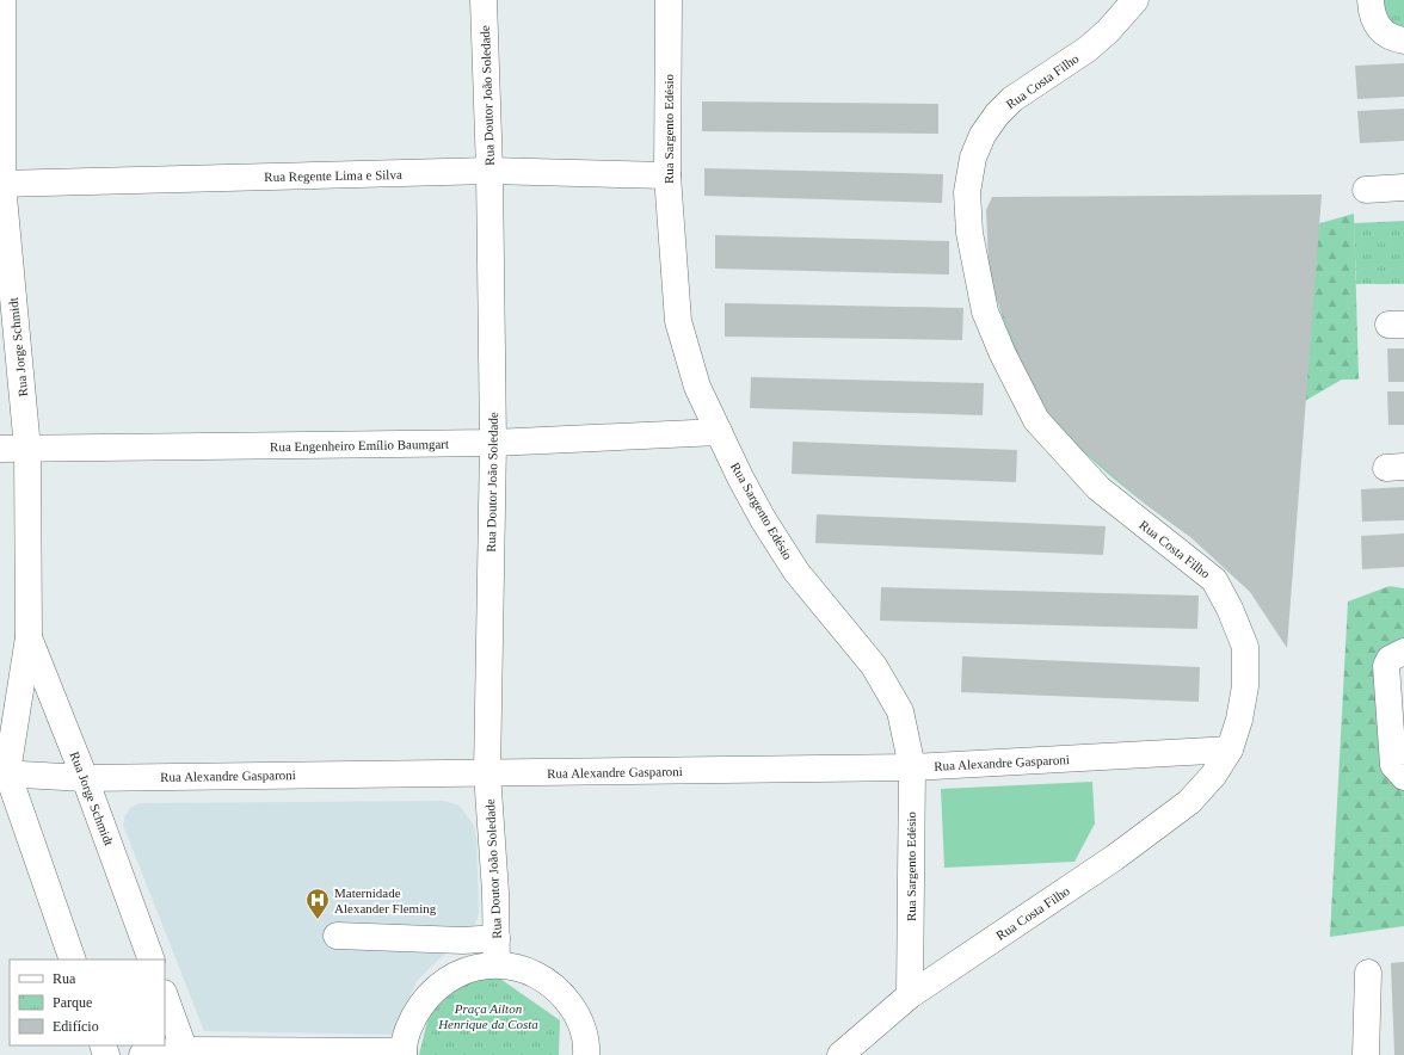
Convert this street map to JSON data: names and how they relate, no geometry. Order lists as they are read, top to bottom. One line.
{"streets":{"street":["Rua Costa Filho","Rua Doutor João Soledade","Rua Sargento Edésio","Rua Regente Lima e Silva","Rua Jorge Schmidt","Rua Engenheiro Emílio Baumgart","Rua Alexandre Gasparoni"]},"crossings":[["Rua Costa Filho","Rua Sargento Edésio"],["Rua Costa Filho","Rua Alexandre Gasparoni"],["Rua Doutor João Soledade","Rua Regente Lima e Silva"],["Rua Doutor João Soledade","Rua Engenheiro Emílio Baumgart"],["Rua Doutor João Soledade","Rua Alexandre Gasparoni"],["Rua Sargento Edésio","Rua Regente Lima e Silva"],["Rua Sargento Edésio","Rua Engenheiro Emílio Baumgart"],["Rua Sargento Edésio","Rua Alexandre Gasparoni"],["Rua Regente Lima e Silva","Rua Jorge Schmidt"],["Rua Jorge Schmidt","Rua Engenheiro Emílio Baumgart"],["Rua Jorge Schmidt","Rua Alexandre Gasparoni"]],"parks":["Praça Ailton Henrique da Costa"],"places":{"hospital":["Maternidade Alexander Fleming"]},"legend":["Rua","Parque","Edifício"]}
